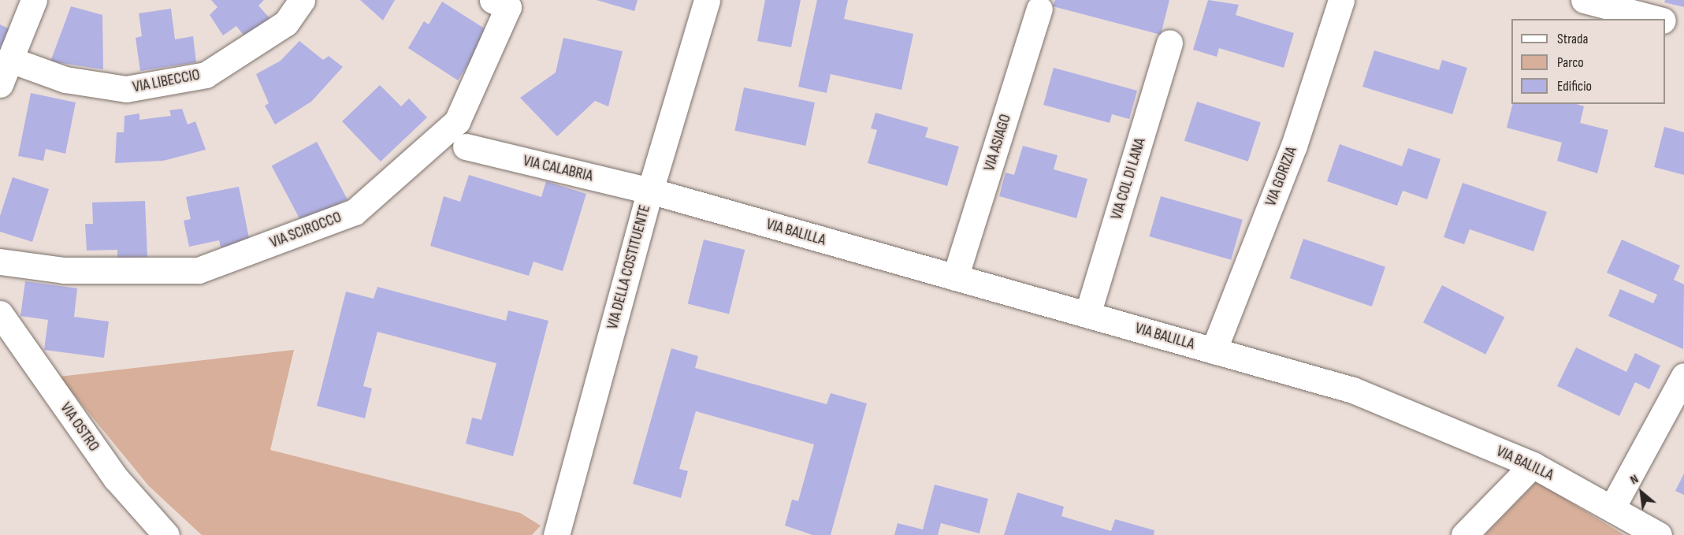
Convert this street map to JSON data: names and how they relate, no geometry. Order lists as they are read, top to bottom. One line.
{"streets":{"street":["VIA LIBECCIO","VIA ASIAGO","VIA CALABRIA","VIA GORIZIA","VIA COL DI LANA","VIA SCIROCCO","VIA BALILLA","VIA DELLA COSTITUENTE","VIA OSTRO"]},"crossings":[["VIA ASIAGO","VIA BALILLA"],["VIA CALABRIA","VIA BALILLA"],["VIA CALABRIA","VIA DELLA COSTITUENTE"],["VIA GORIZIA","VIA BALILLA"],["VIA COL DI LANA","VIA BALILLA"],["VIA BALILLA","VIA DELLA COSTITUENTE"]],"legend":["Strada","Parco","Edificio"],"north":"top left"}
